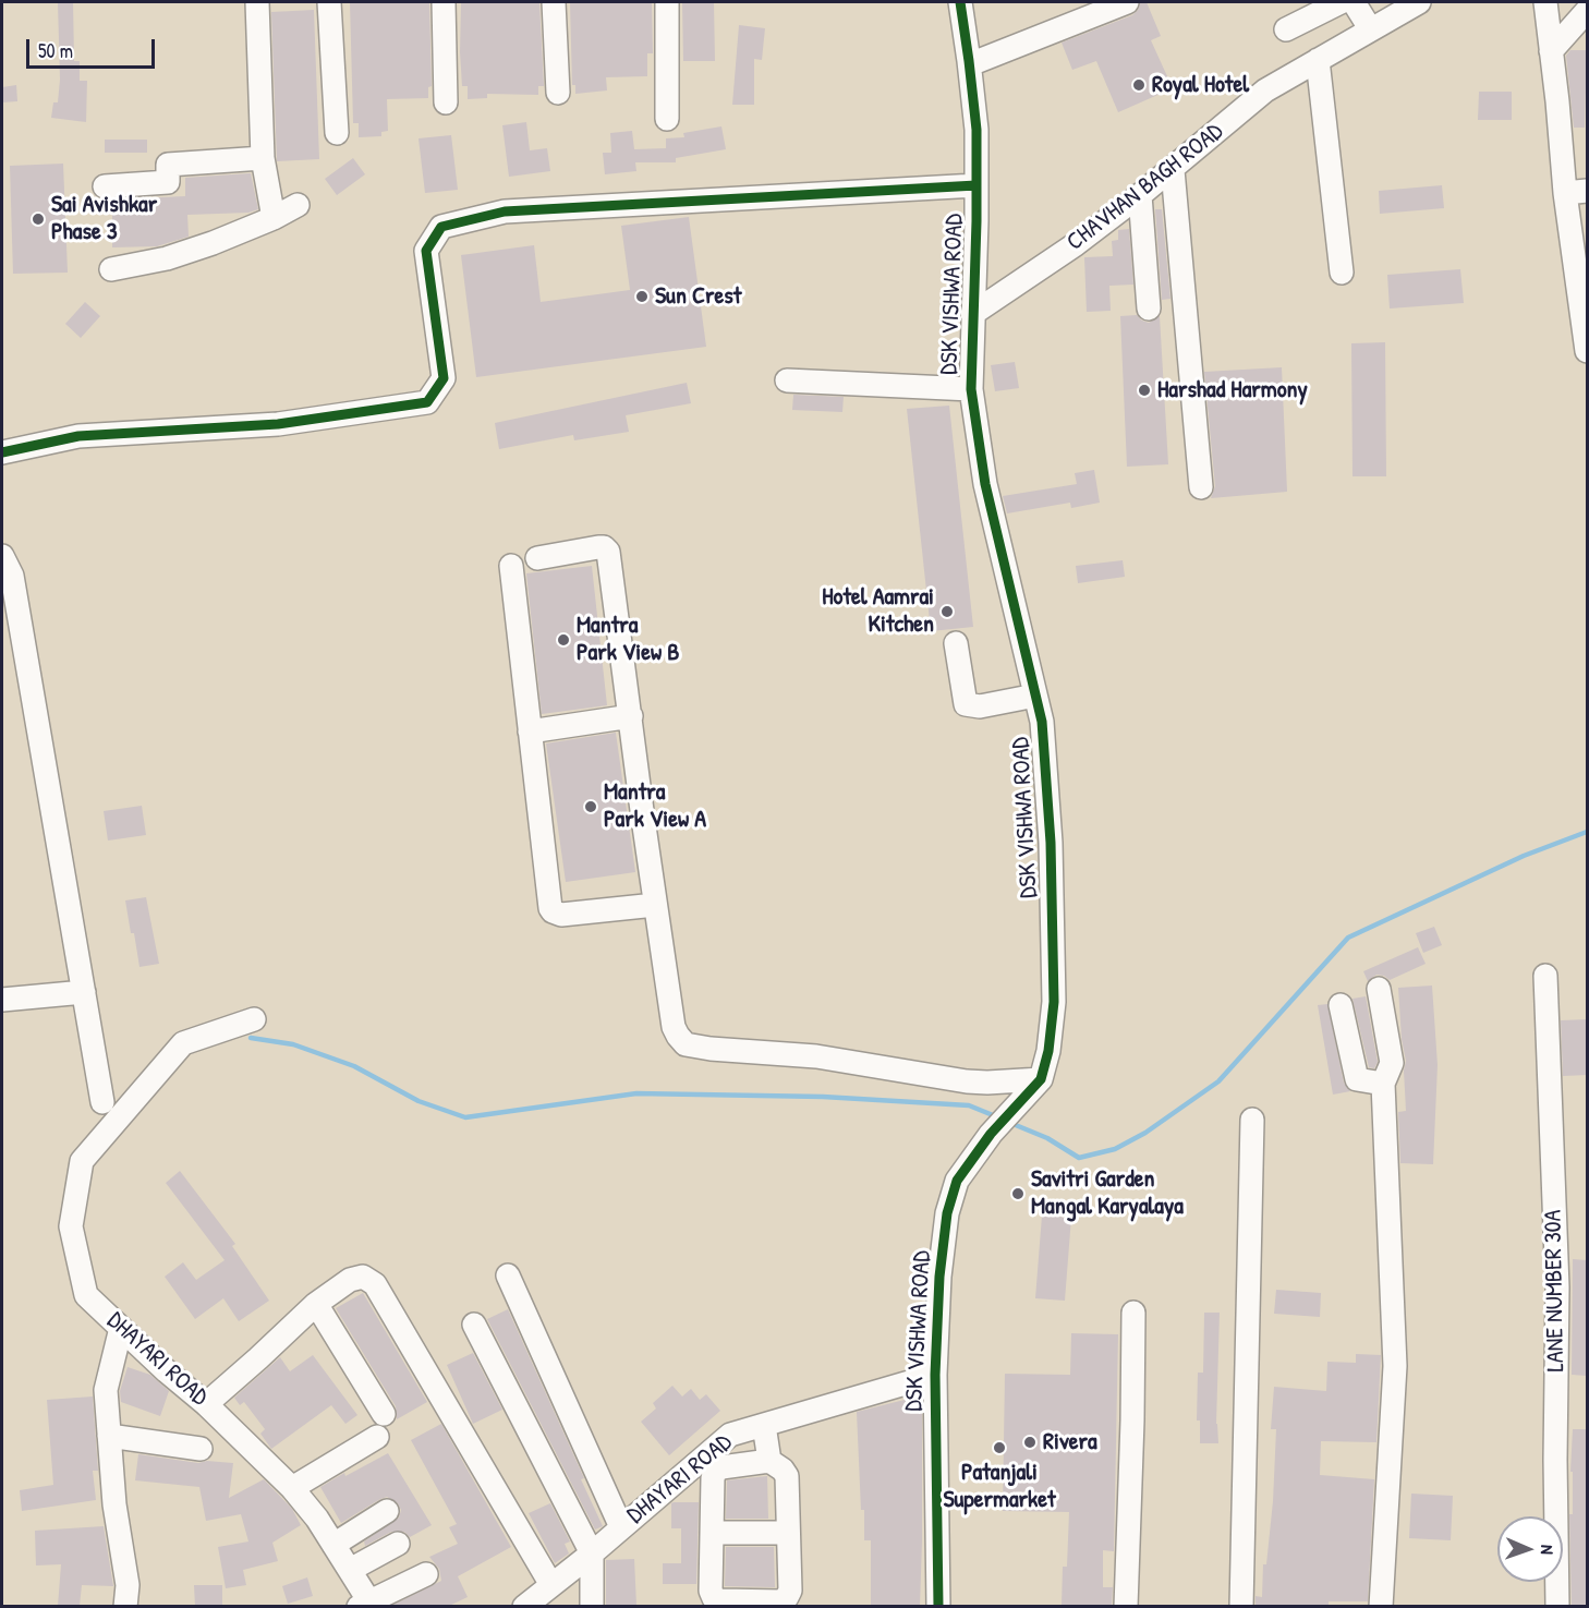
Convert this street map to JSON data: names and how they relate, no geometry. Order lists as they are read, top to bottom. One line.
{"streets":{"street":["CHAVHAN BAGH ROAD","DSK VISHWA ROAD","LANE NUMBER 30A","DHAYARI ROAD"]},"crossings":[["CHAVHAN BAGH ROAD","DSK VISHWA ROAD"],["DSK VISHWA ROAD","DHAYARI ROAD"]],"places":["Royal Hotel","Sai Avishkar Phase 3","Sun Crest","Harshad Harmony","Hotel Aamrai Kitchen","Mantra Park View B","Mantra Park View A","Savitri Garden Mangal Karyalaya","Rivera","Patanjali Supermarket"],"scale_bar":"50 m","north":"right"}
